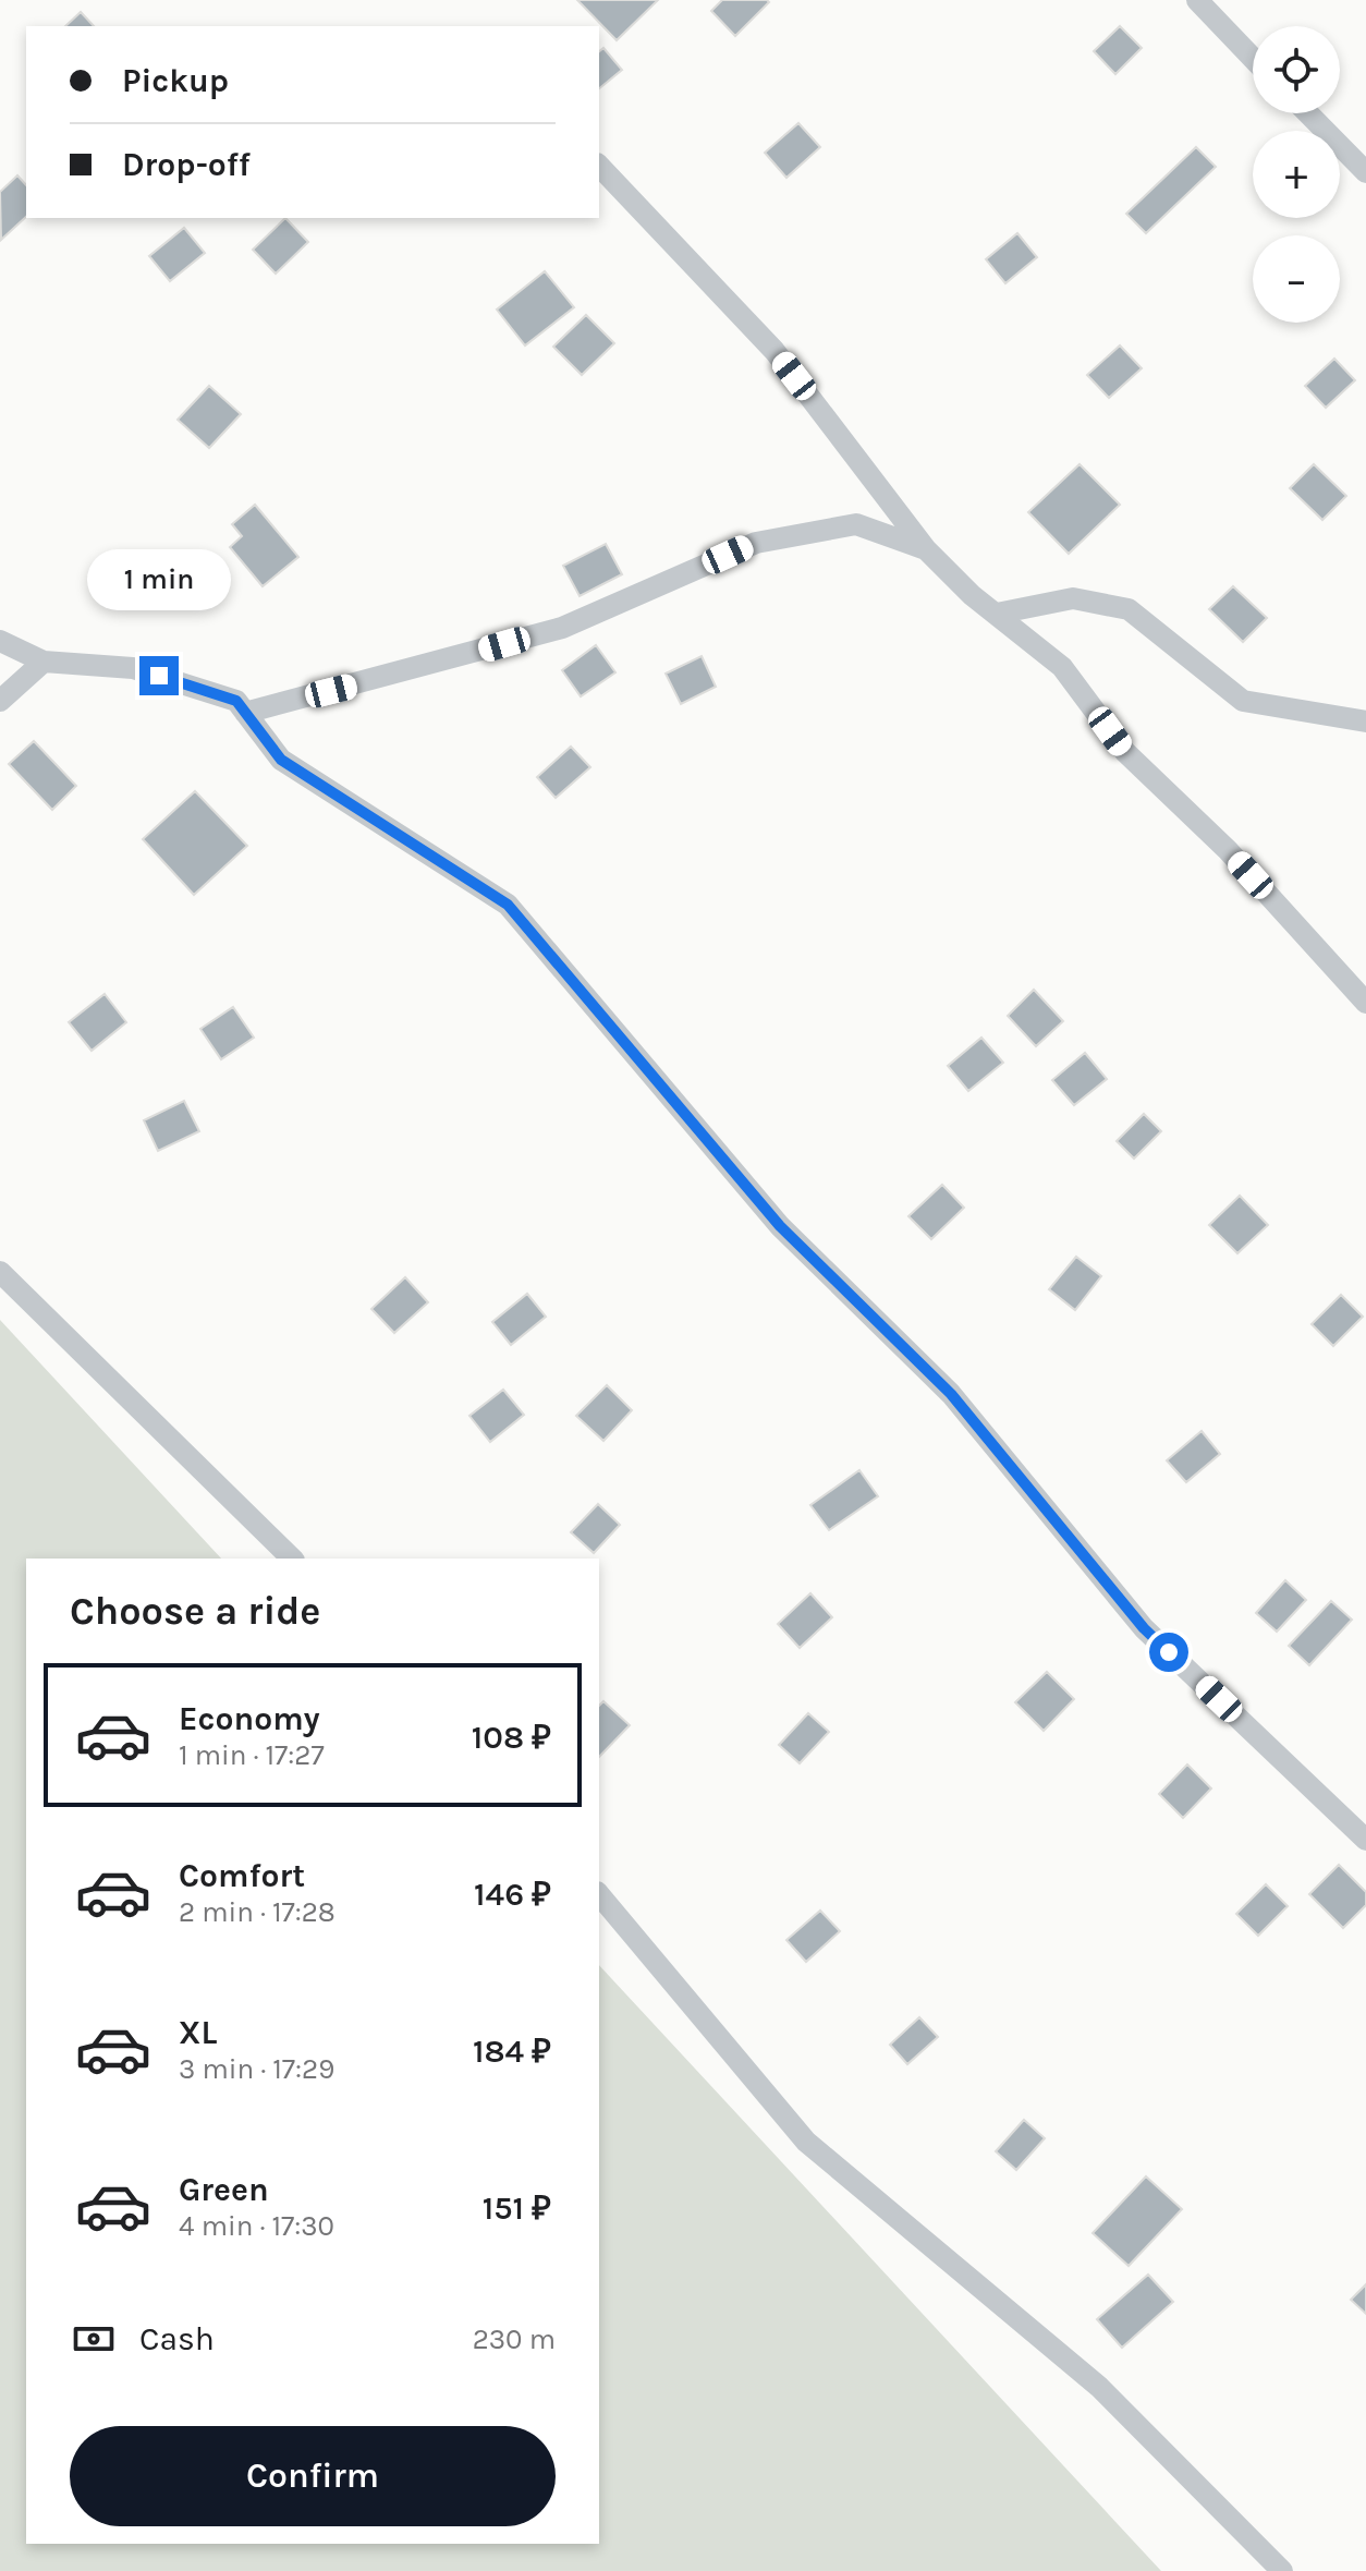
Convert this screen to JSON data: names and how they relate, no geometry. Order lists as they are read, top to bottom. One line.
{"page":{"map_buttons":["+","−"],"banner":["Pickup","Drop-off"],"bubble":"1 min","heading":"Choose a ride","list":[{"name":"Economy","note":"1 min · 17:27","value":"108 ₽"},{"name":"Comfort","note":"2 min · 17:28","value":"146 ₽"},{"name":"XL","note":"3 min · 17:29","value":"184 ₽"},{"name":"Green","note":"4 min · 17:30","value":"151 ₽"}],"pay":["Cash","230 m"],"buttons":"Confirm"}}
